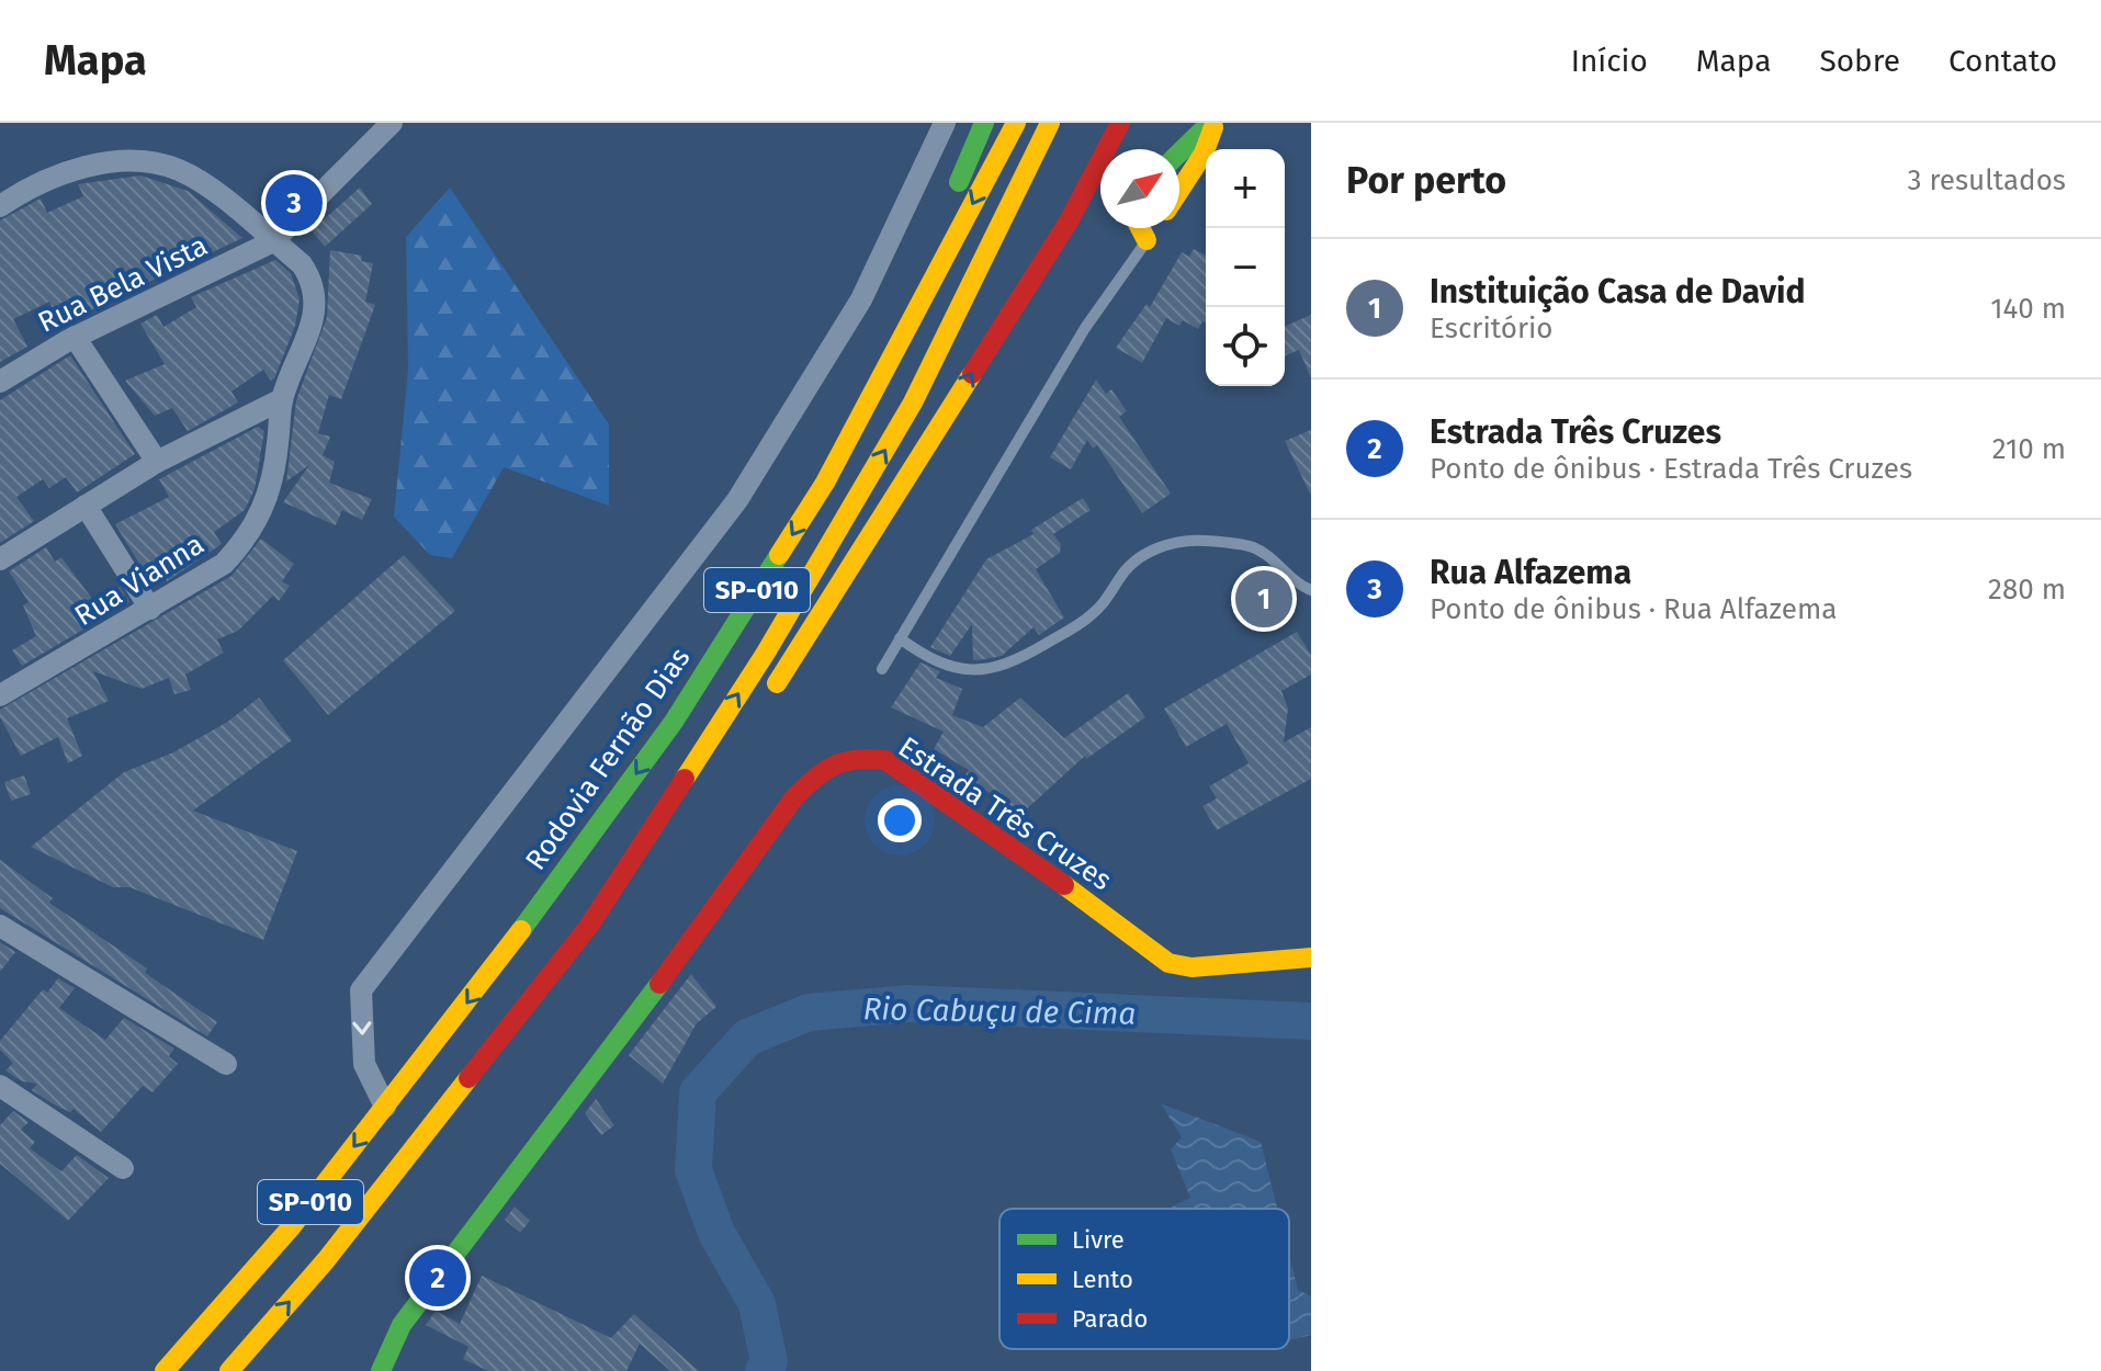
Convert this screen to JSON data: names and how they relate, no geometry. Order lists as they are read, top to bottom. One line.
{"streets":{"main road":["SP-010","Rodovia Fernão Dias","Estrada Três Cruzes"],"street":["Rua Bela Vista","Rua Vianna"]},"crossings":[["Rua Bela Vista","Rua Vianna"]],"water":["Rio Cabuçu de Cima"],"legend":["Livre","Lento","Parado"],"north":"top right","page":{"header":"Mapa","nav":["Início","Mapa","Sobre","Contato"],"heading":["Por perto","3 resultados"],"map_buttons":["+","−"],"pins":["3","1","2"],"list":[{"mark":"1","name":"Instituição Casa de David","note":"Escritório","value":"140 m"},{"mark":"2","name":"Estrada Três Cruzes","note":"Ponto de ônibus · Estrada Três Cruzes","value":"210 m"},{"mark":"3","name":"Rua Alfazema","note":"Ponto de ônibus · Rua Alfazema","value":"280 m"}]}}
